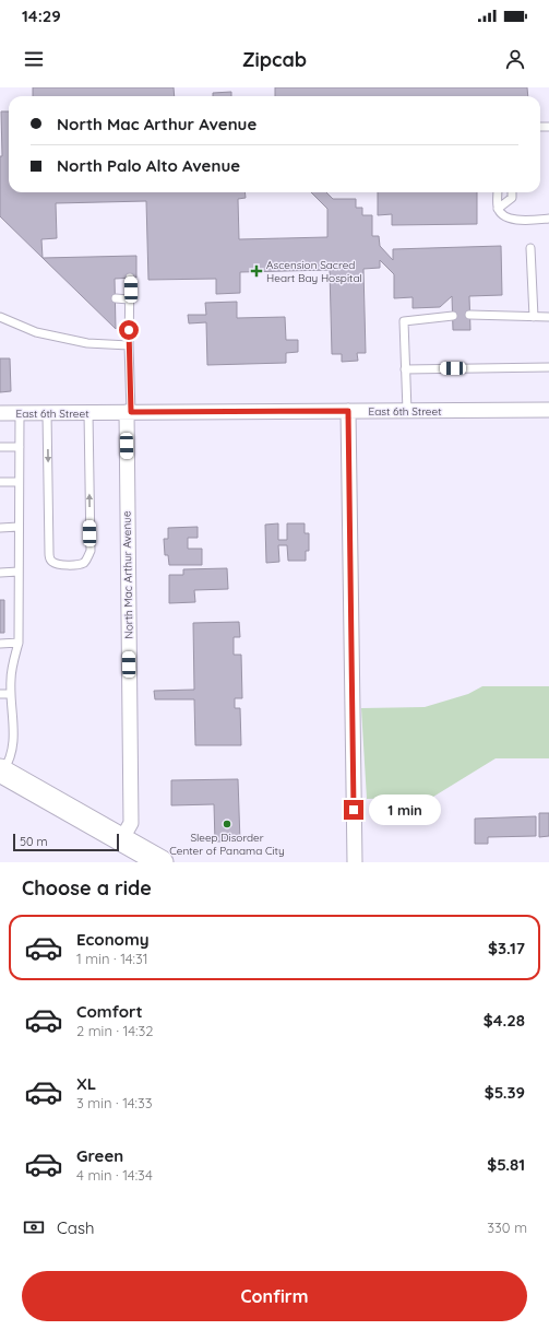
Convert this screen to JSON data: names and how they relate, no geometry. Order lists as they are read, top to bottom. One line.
{"streets":{"street":["East 6th Street","North Mac Arthur Avenue"]},"crossings":[["East 6th Street","North Mac Arthur Avenue"]],"places":{"health":["Ascension Sacred Heart Bay Hospital"],"other":["Sleep Disorder Center of Panama City"]},"scale_bar":"50 m","page":{"status":"14:29","header":"Zipcab","banner":["North Mac Arthur Avenue","North Palo Alto Avenue"],"bubble":"1 min","scale":"50 m","heading":"Choose a ride","list":[{"name":"Economy","note":"1 min · 14:31","value":"$3.17"},{"name":"Comfort","note":"2 min · 14:32","value":"$4.28"},{"name":"XL","note":"3 min · 14:33","value":"$5.39"},{"name":"Green","note":"4 min · 14:34","value":"$5.81"}],"pay":["Cash","330 m"],"buttons":"Confirm"}}
